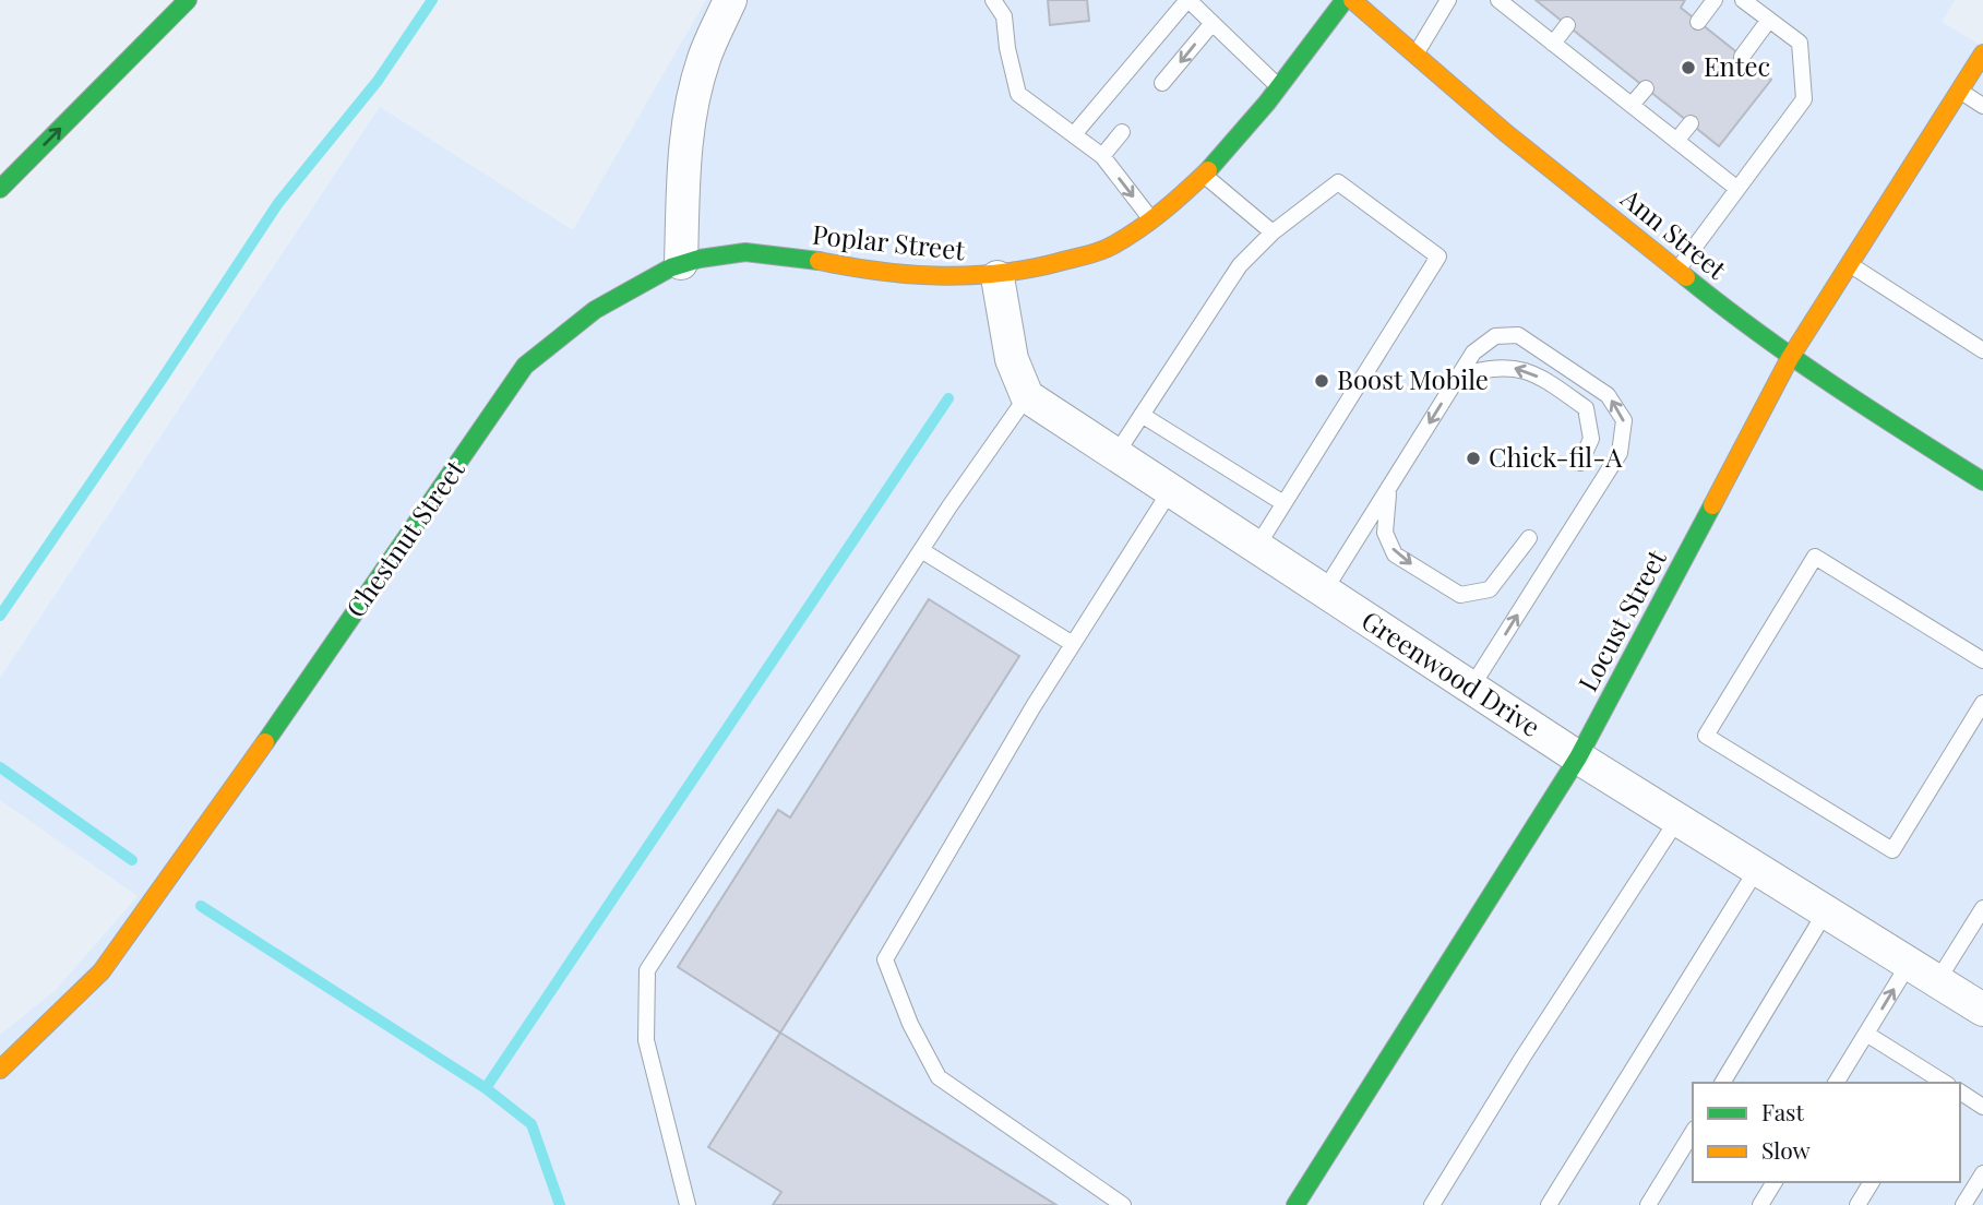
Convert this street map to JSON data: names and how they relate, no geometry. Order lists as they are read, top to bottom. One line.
{"streets":{"main road":["Ann Street","Poplar Street","Chestnut Street","Locust Street"],"street":["Greenwood Drive"]},"crossings":[["Ann Street","Locust Street"],["Poplar Street","Chestnut Street"],["Locust Street","Greenwood Drive"]],"places":["Entec","Boost Mobile","Chick-fil-A"],"legend":["Fast","Slow"]}
